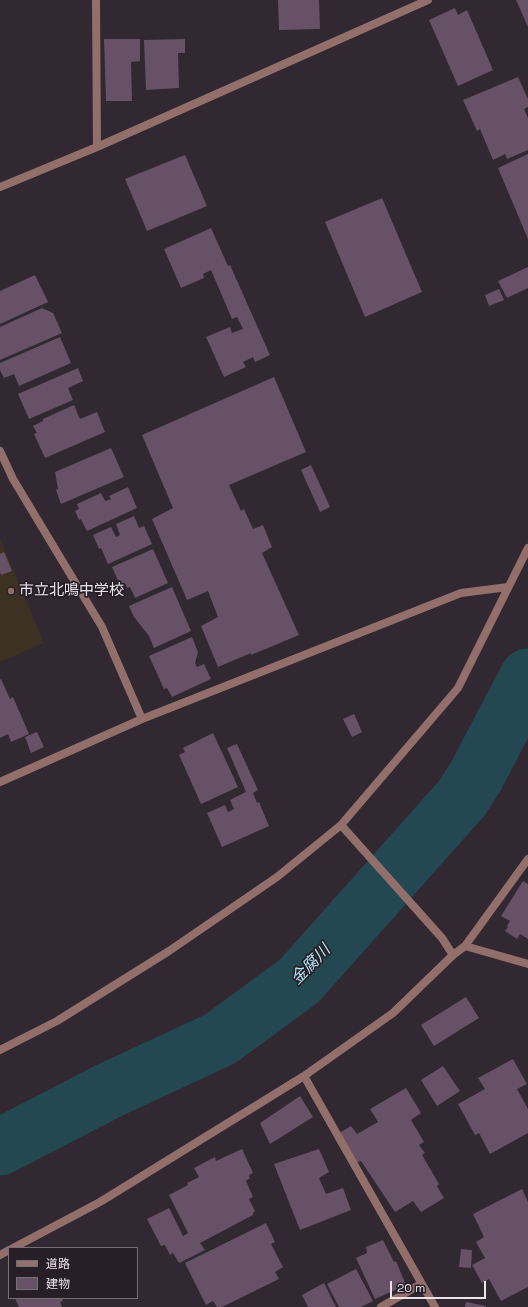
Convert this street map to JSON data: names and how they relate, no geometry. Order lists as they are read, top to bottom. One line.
{"water":["金腐川"],"places":["市立北鳴中学校"],"legend":["道路","建物"],"scale_bar":"20 m"}
